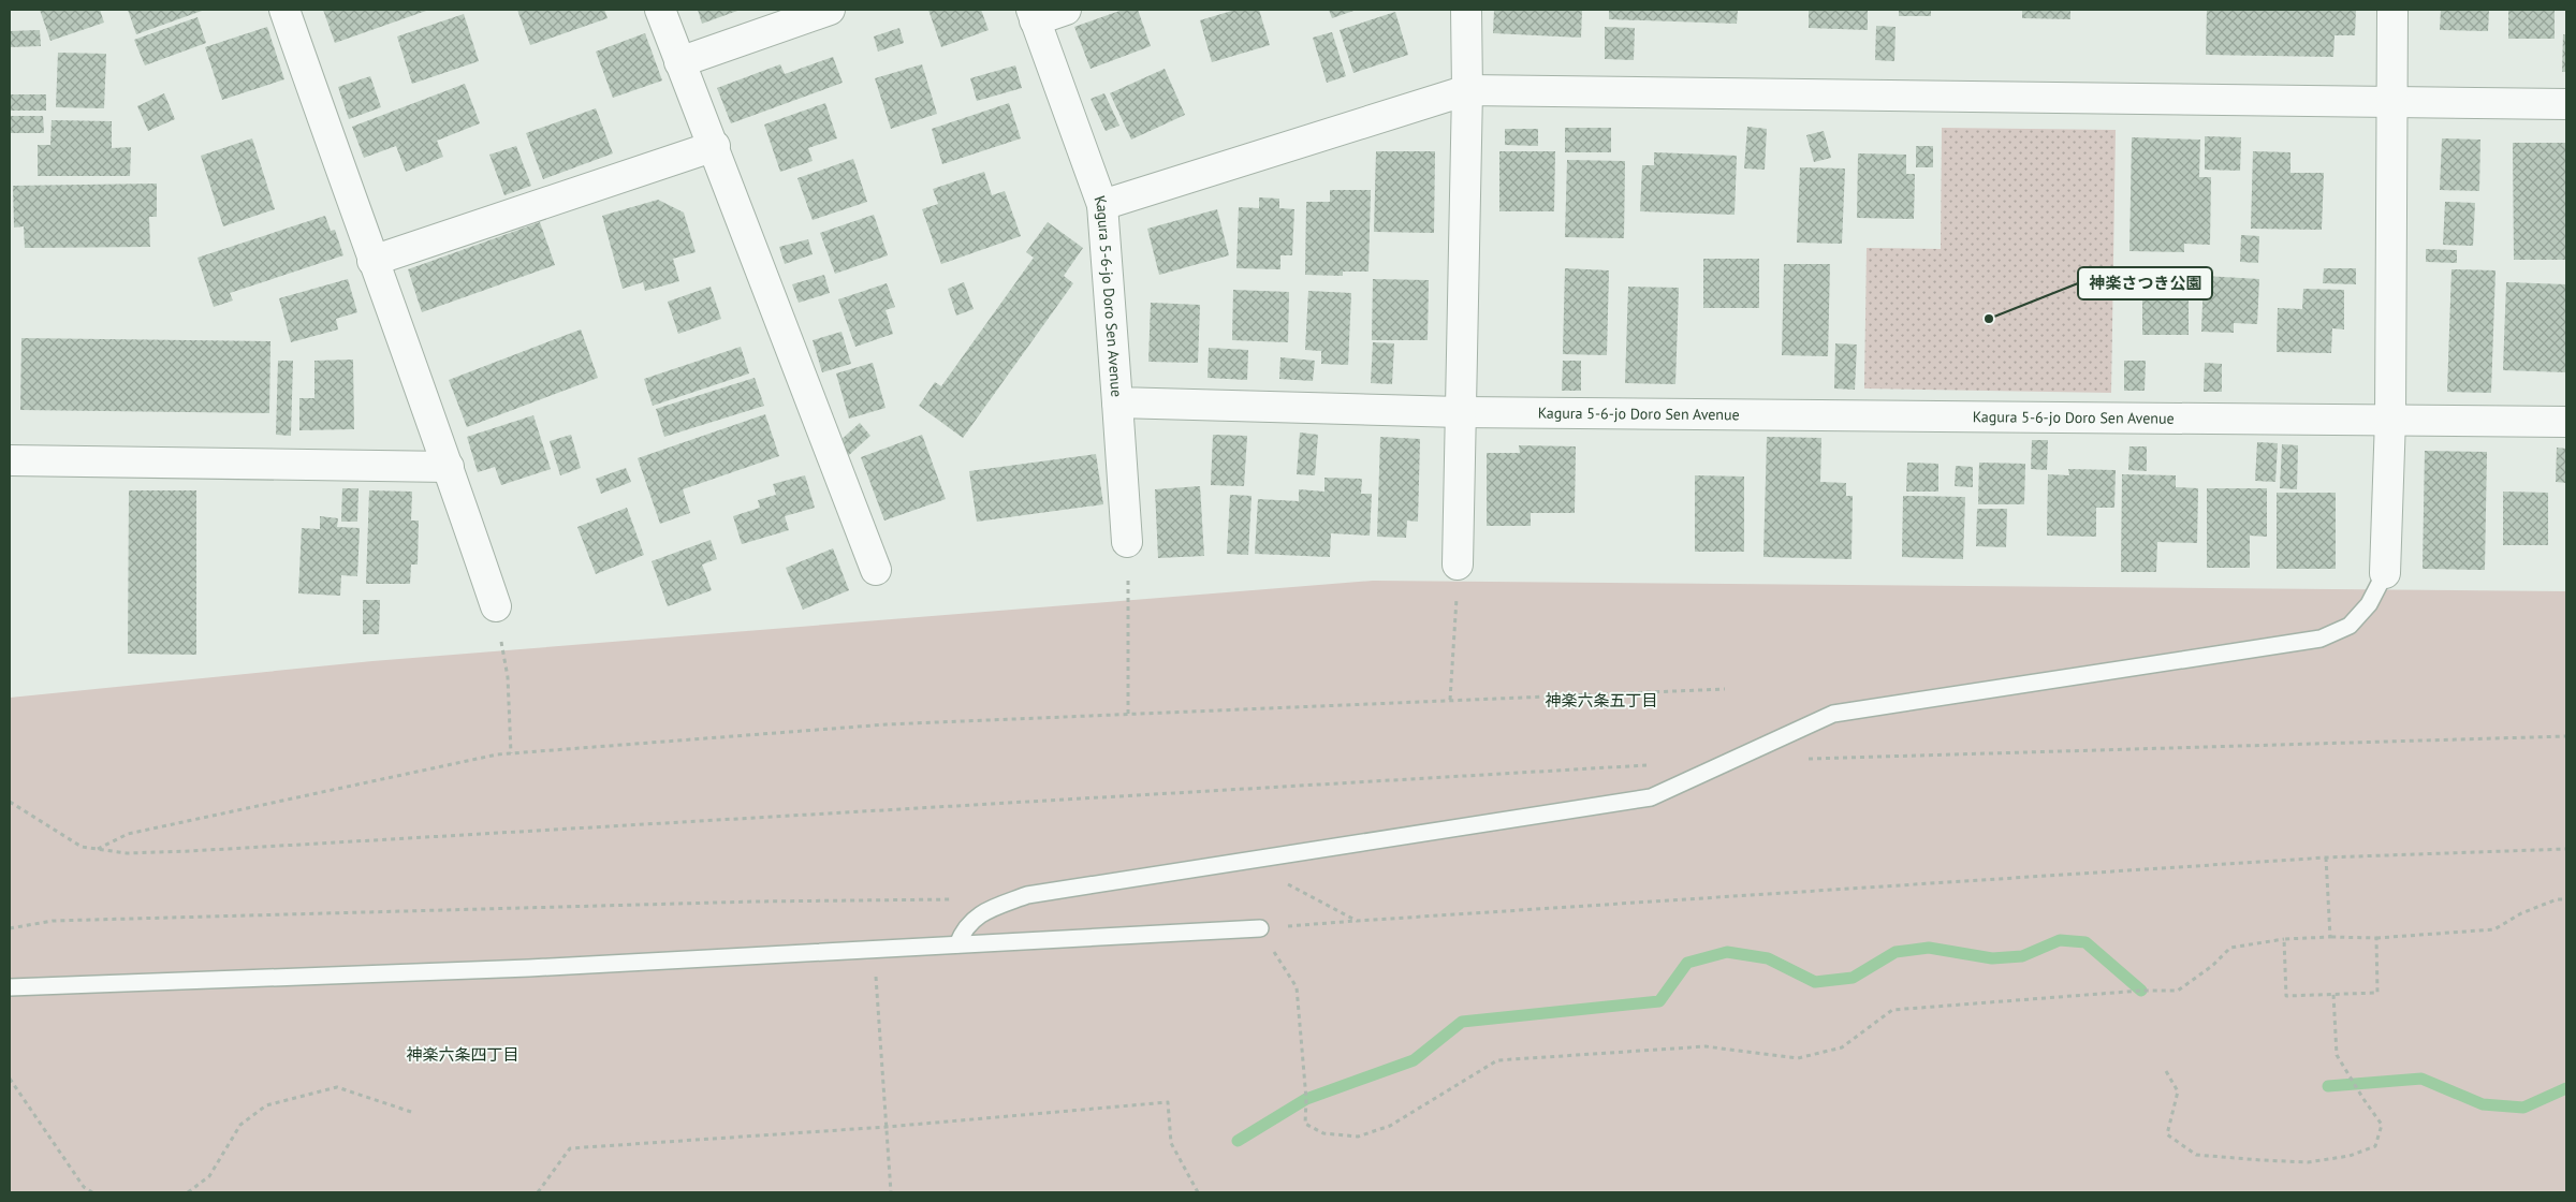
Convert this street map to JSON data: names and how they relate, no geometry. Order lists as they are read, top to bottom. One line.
{"streets":{"street":["Kagura 5-6-jo Doro Sen Avenue"]},"districts":["神楽六条五丁目","神楽六条四丁目"],"places":["神楽さつき公園"]}
